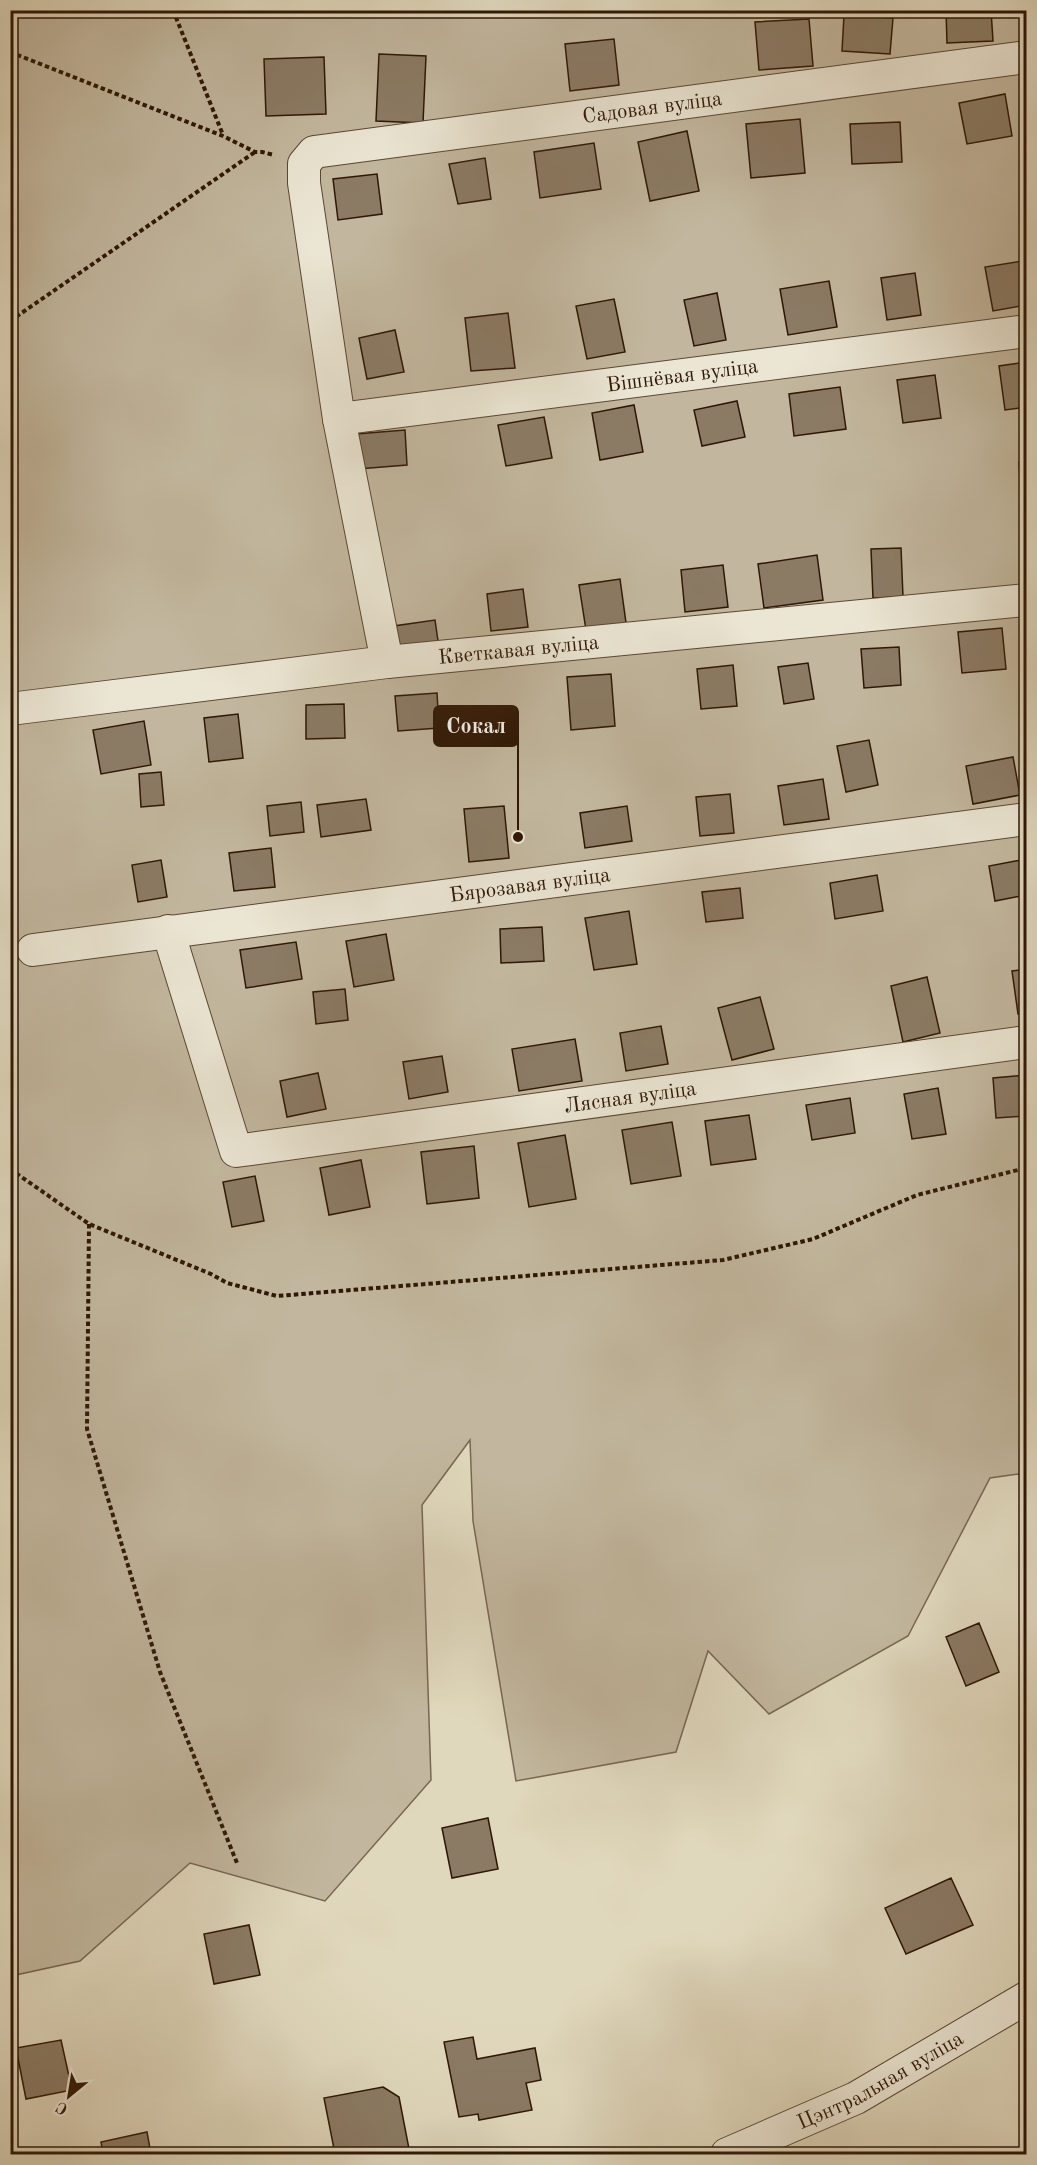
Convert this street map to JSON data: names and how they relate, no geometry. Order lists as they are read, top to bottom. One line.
{"streets":{"street":["Садовая вуліца","Вішнёвая вуліца","Кветкавая вуліца","Бярозавая вуліца","Лясная вуліца","Цэнтральная вуліца"]},"crossings":[["Садовая вуліца","Вішнёвая вуліца"],["Бярозавая вуліца","Лясная вуліца"]],"places":["Сокал"],"north":"bottom left"}
